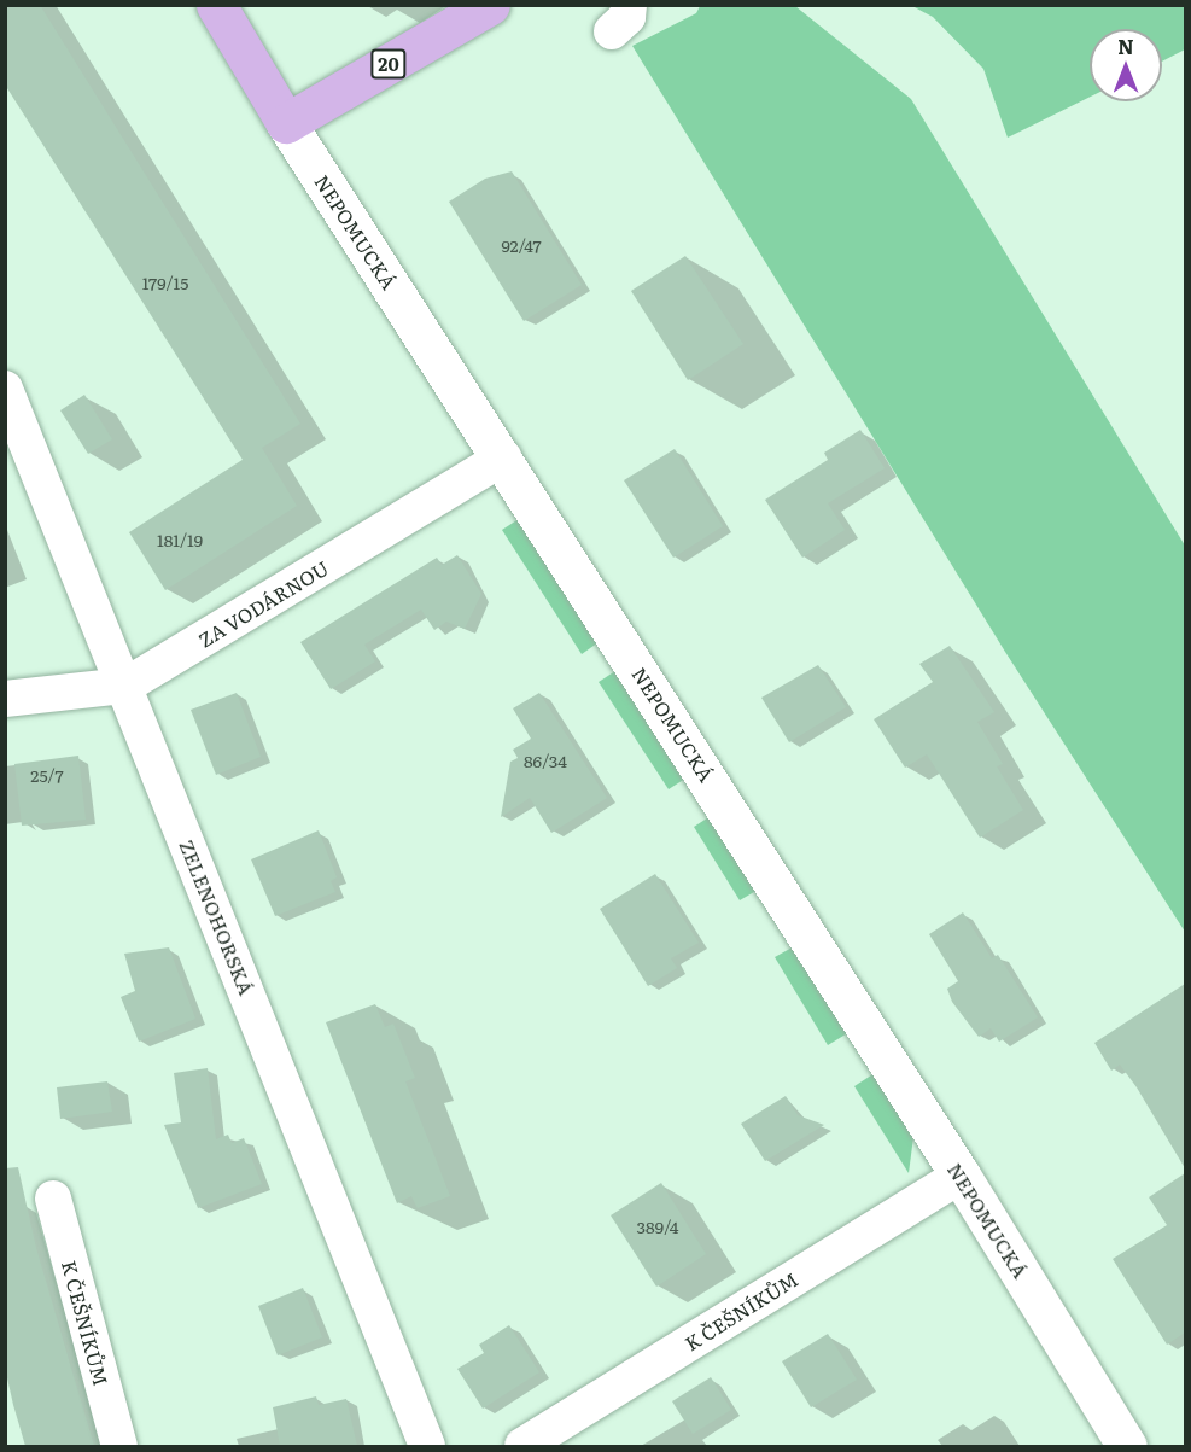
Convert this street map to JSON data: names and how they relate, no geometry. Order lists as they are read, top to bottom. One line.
{"streets":{"main road":["20","NEPOMUCKÁ"],"street":["ZA VODÁRNOU","ZELENOHORSKÁ","K ČEŠNÍKŮM"]},"crossings":[["20","NEPOMUCKÁ"],["NEPOMUCKÁ","ZA VODÁRNOU"],["NEPOMUCKÁ","K ČEŠNÍKŮM"],["ZA VODÁRNOU","ZELENOHORSKÁ"]],"house_numbers":["92/47","179/15","181/19","86/34","25/7","389/4"],"north":"top"}
